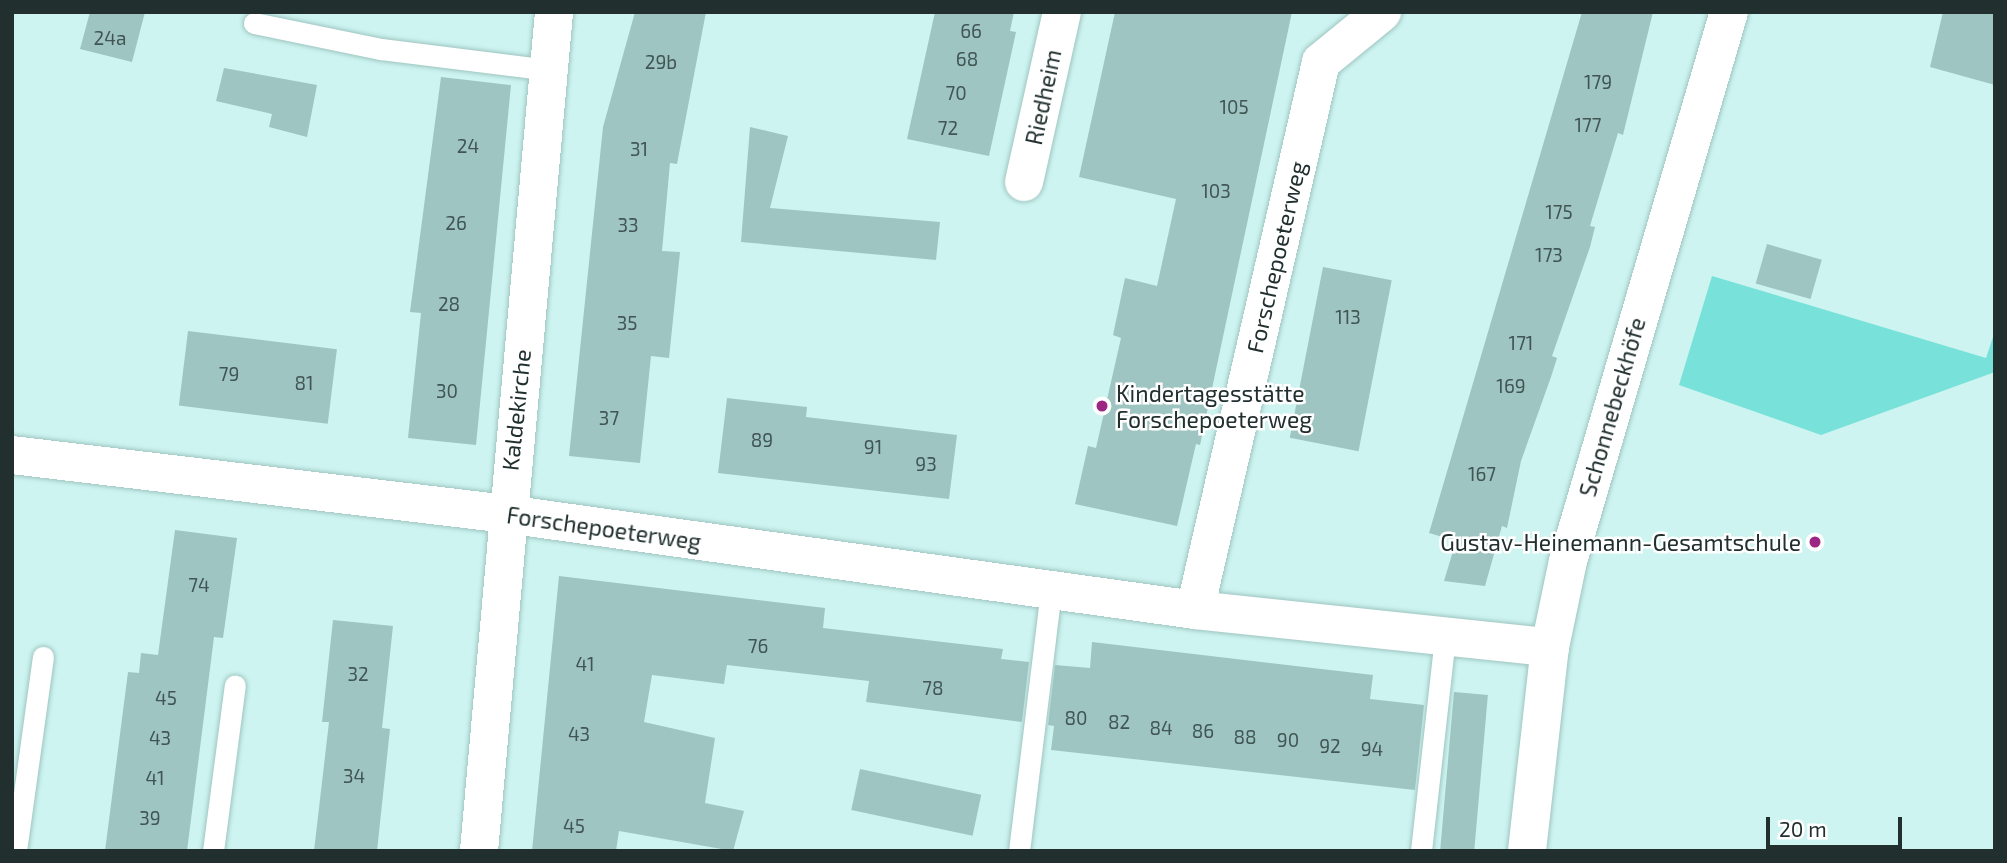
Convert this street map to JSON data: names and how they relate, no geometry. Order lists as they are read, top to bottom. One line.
{"streets":{"street":["Riedheim","Forschepoeterweg","Schonnebeckhöfe","Kaldekirche"]},"crossings":[["Forschepoeterweg","Schonnebeckhöfe"],["Forschepoeterweg","Kaldekirche"]],"places":["Kindertagesstätte Forschepoeterweg","Gustav-Heinemann-Gesamtschule"],"house_numbers":["66","24a","68","29b","179","70","105","177","72","24","31","103","175","26","33","173","28","113","35","171","79","81","169","30","37","89","91","93","167","74","76","41","32","78","45","80","82","84","86","43","88","43","90","92","94","34","41","39","45"],"scale_bar":"20 m"}
